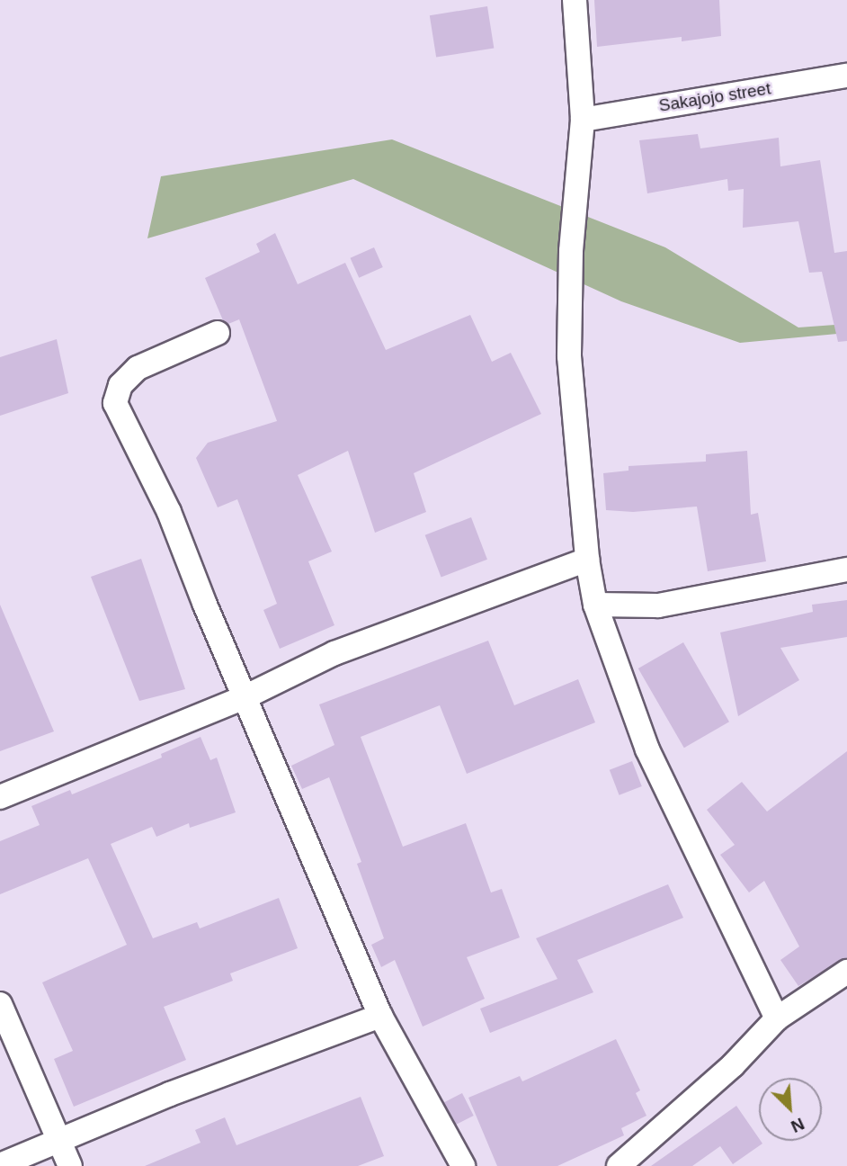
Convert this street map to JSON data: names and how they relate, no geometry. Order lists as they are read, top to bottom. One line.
{"streets":{"street":["Sakajojo street"]},"north":"bottom right"}
